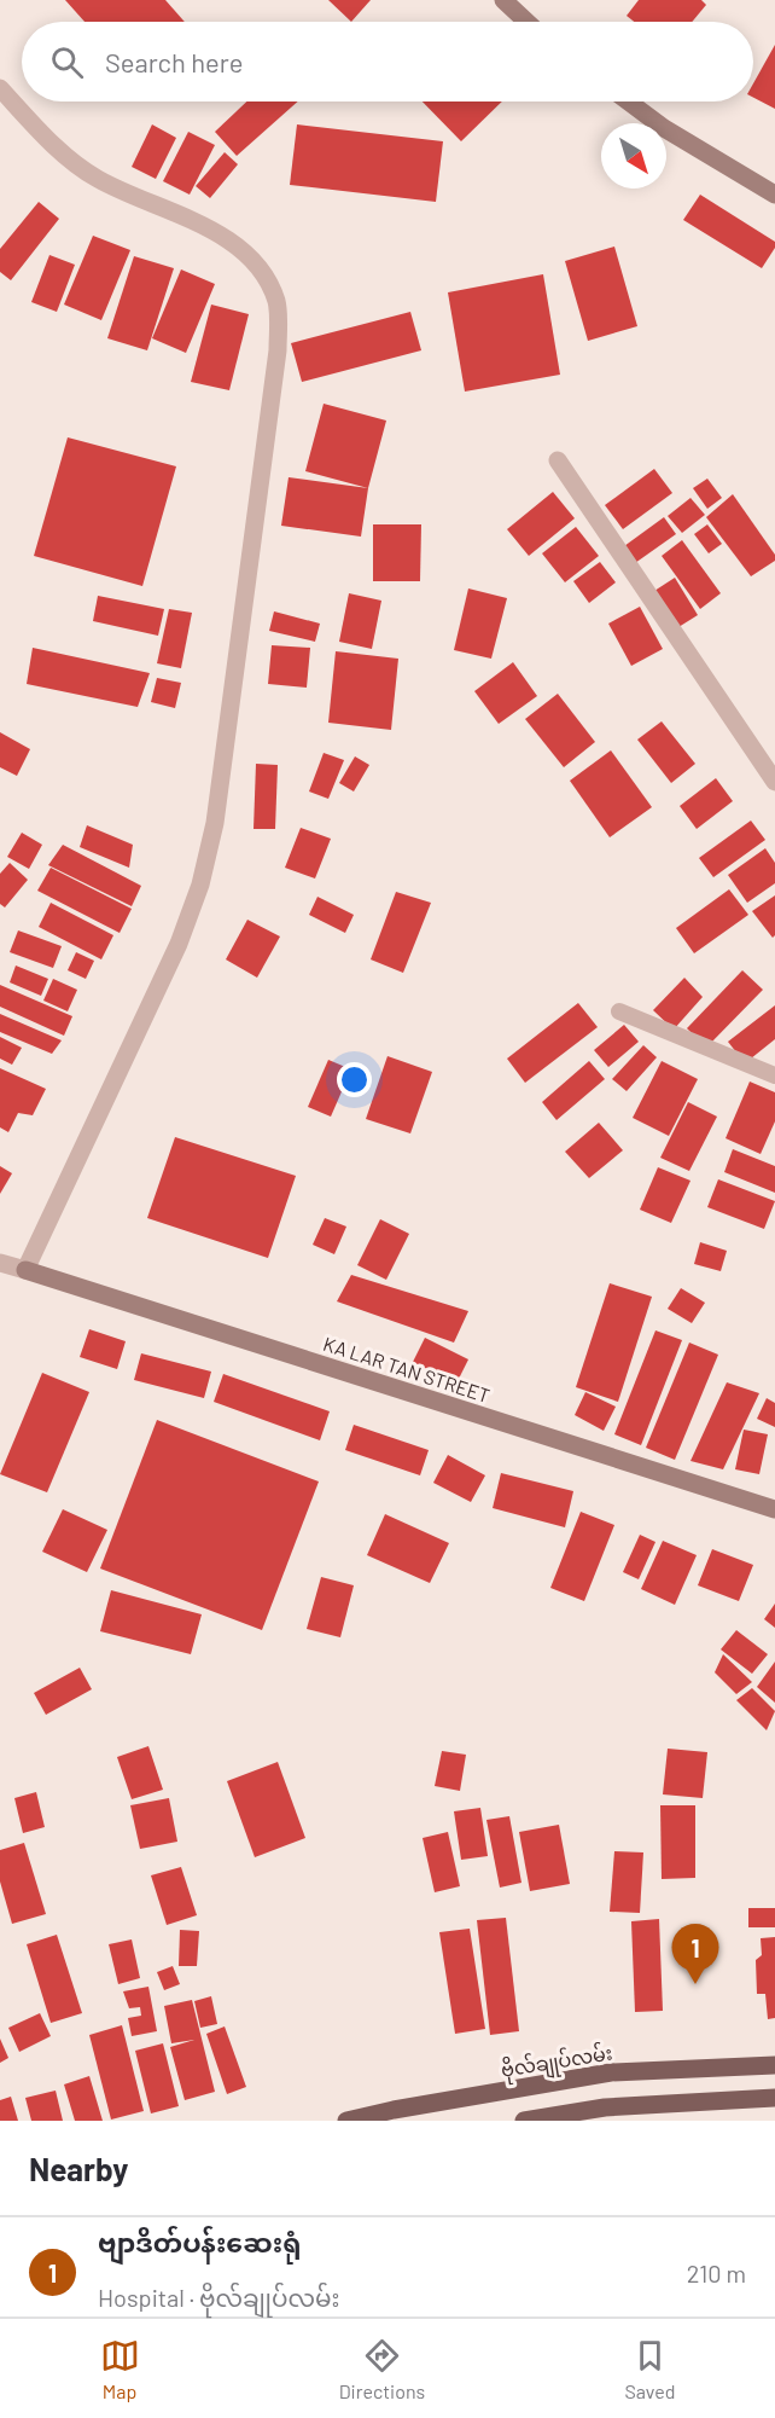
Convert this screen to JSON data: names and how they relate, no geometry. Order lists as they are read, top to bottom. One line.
{"streets":{"main road":["ဗိုလ်ချုပ်လမ်း"],"street":["KA LAR TAN STREET"]},"north":"bottom right","page":{"search":"Search here","pins":"1","heading":"Nearby","list":[{"mark":"1","name":"ဗျာဒိတ်ပန်းဆေးရုံ","note":"Hospital · ဗိုလ်ချုပ်လမ်း","value":"210 m"}],"nav":["Map","Directions","Saved"]}}
